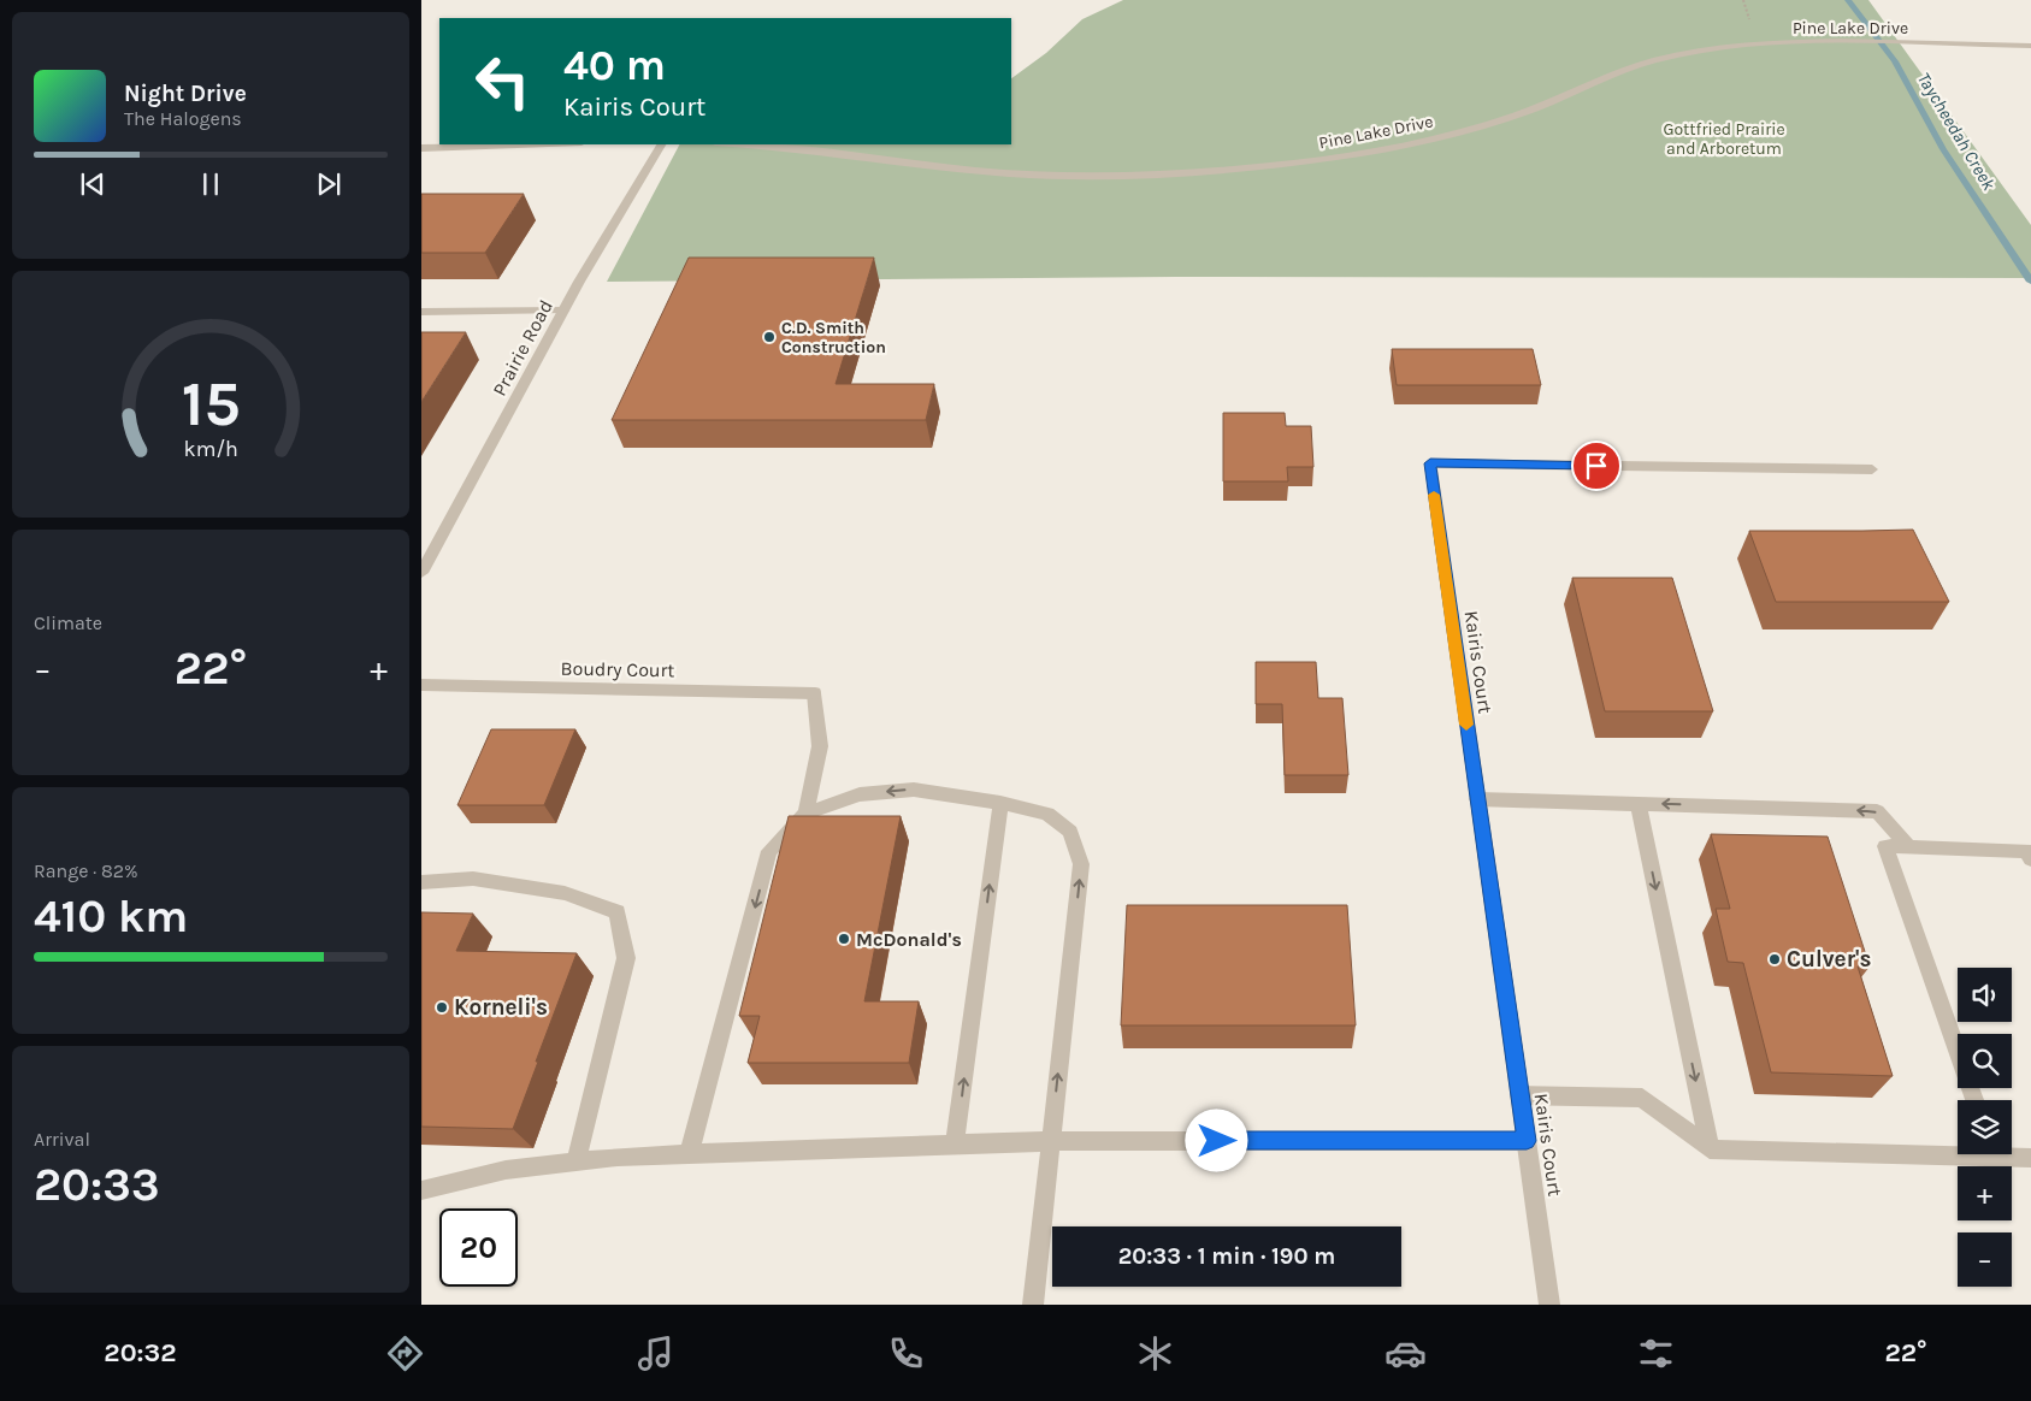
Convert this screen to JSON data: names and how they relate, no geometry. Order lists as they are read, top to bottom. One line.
{"streets":{"street":["Pine Lake Drive","Prairie Road","Kairis Court","Boudry Court"]},"water":["Taycheedah Creek"],"parks":["Gottfried Prairie and Arboretum"],"places":["C.D. Smith Construction","McDonald's","Culver's","Korneli's"],"page":{"turn":["40 m","Kairis Court"],"song":["Night Drive","The Halogens"],"tile":["Climate",["Range · 82%","410 km"],["Arrival","20:33"]],"heat":["−","22°","+"],"map_buttons":["+","−"],"limit":"20","trip":"20:33 · 1 min · 190 m","tabs":["20:32","22°"],"gauge":["15","km/h"]}}
